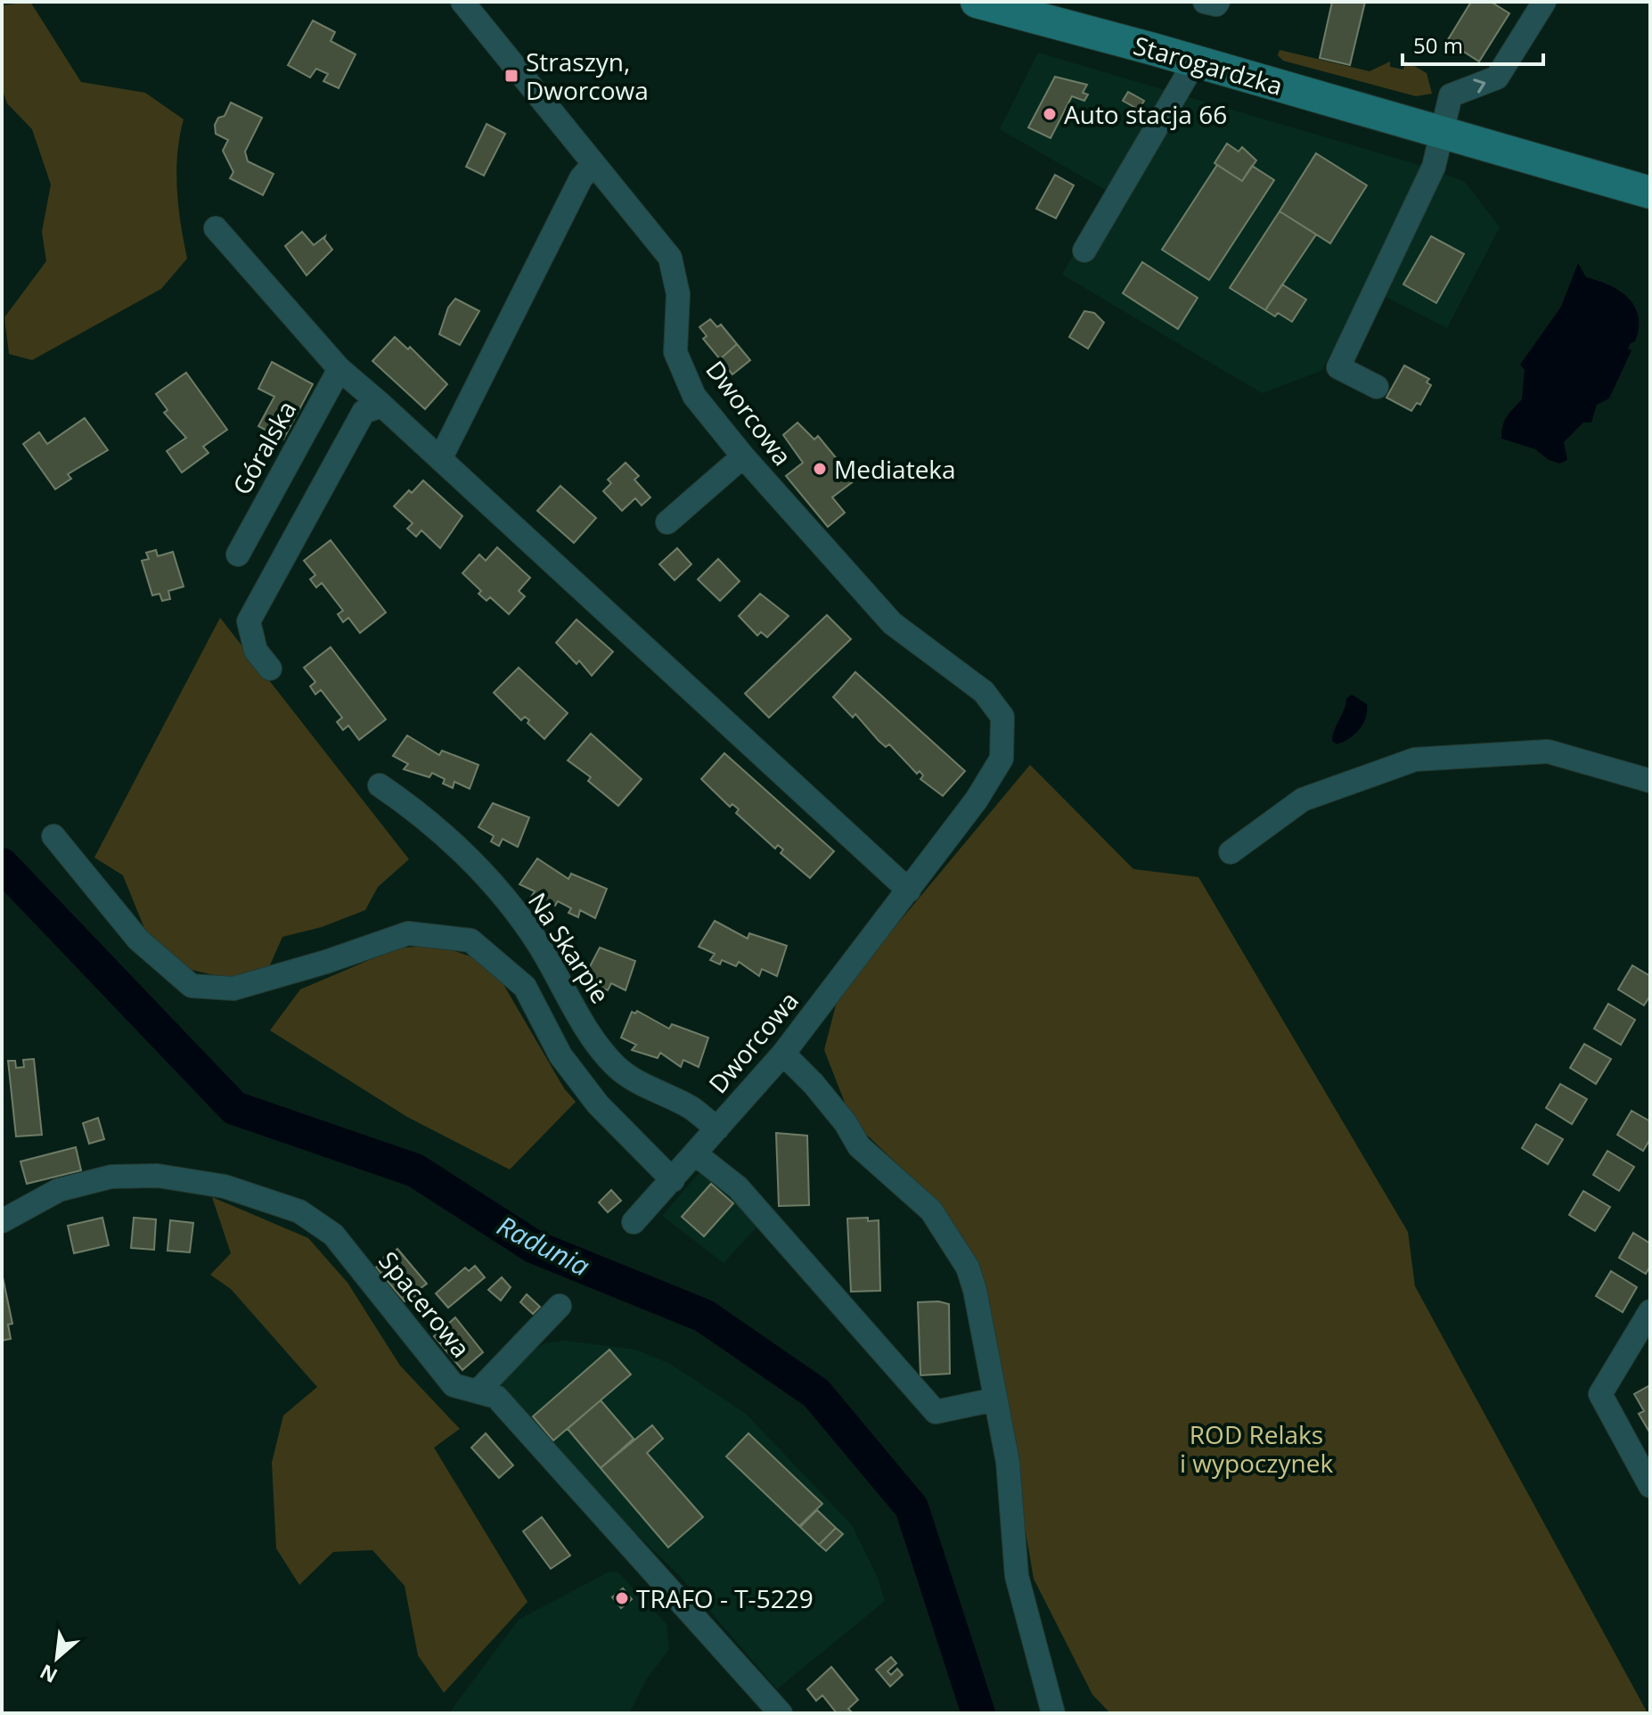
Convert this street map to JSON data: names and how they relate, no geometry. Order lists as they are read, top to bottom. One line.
{"streets":{"main road":["Starogardzka"],"street":["Dworcowa","Góralska","Na Skarpie","Spacerowa"]},"crossings":[["Dworcowa","Na Skarpie"]],"water":["Radunia"],"parks":["ROD Relaks i wypoczynek"],"places":{"transit":["Straszyn, Dworcowa"],"other":["Auto stacja 66","Mediateka","TRAFO - T-5229"]},"scale_bar":"50 m","north":"bottom left"}
